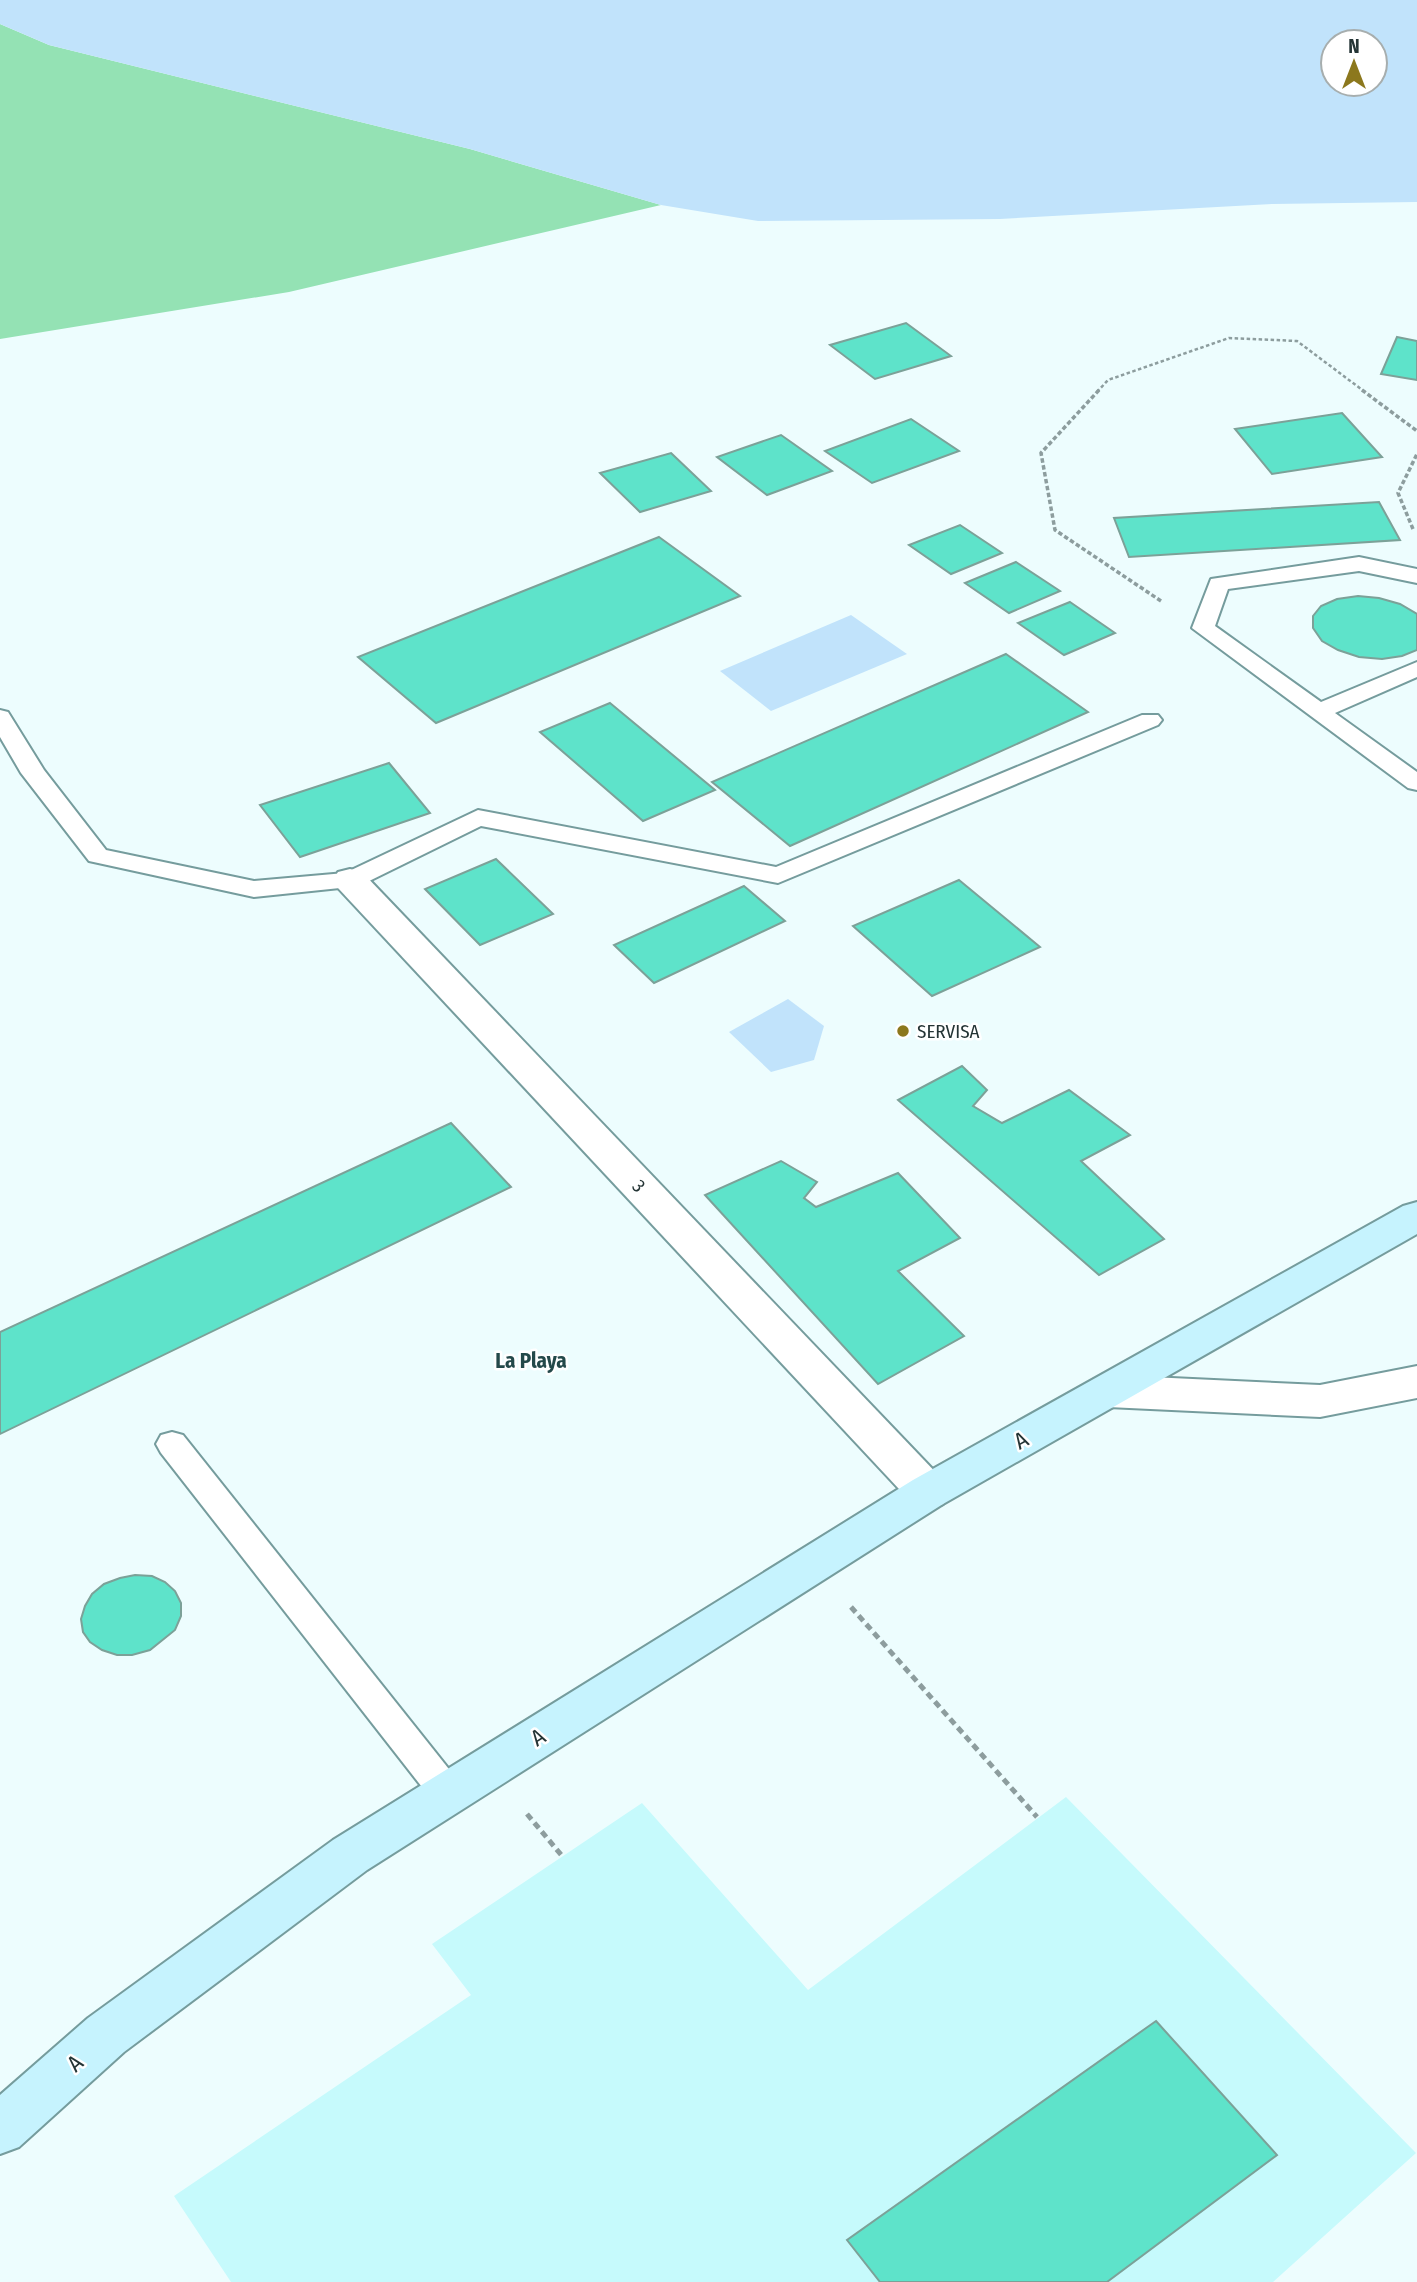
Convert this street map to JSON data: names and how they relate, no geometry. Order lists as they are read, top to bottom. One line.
{"streets":{"main road":["A"],"street":["3"]},"crossings":[["3","A"]],"districts":["La Playa"],"places":["SERVISA"],"north":"top"}
